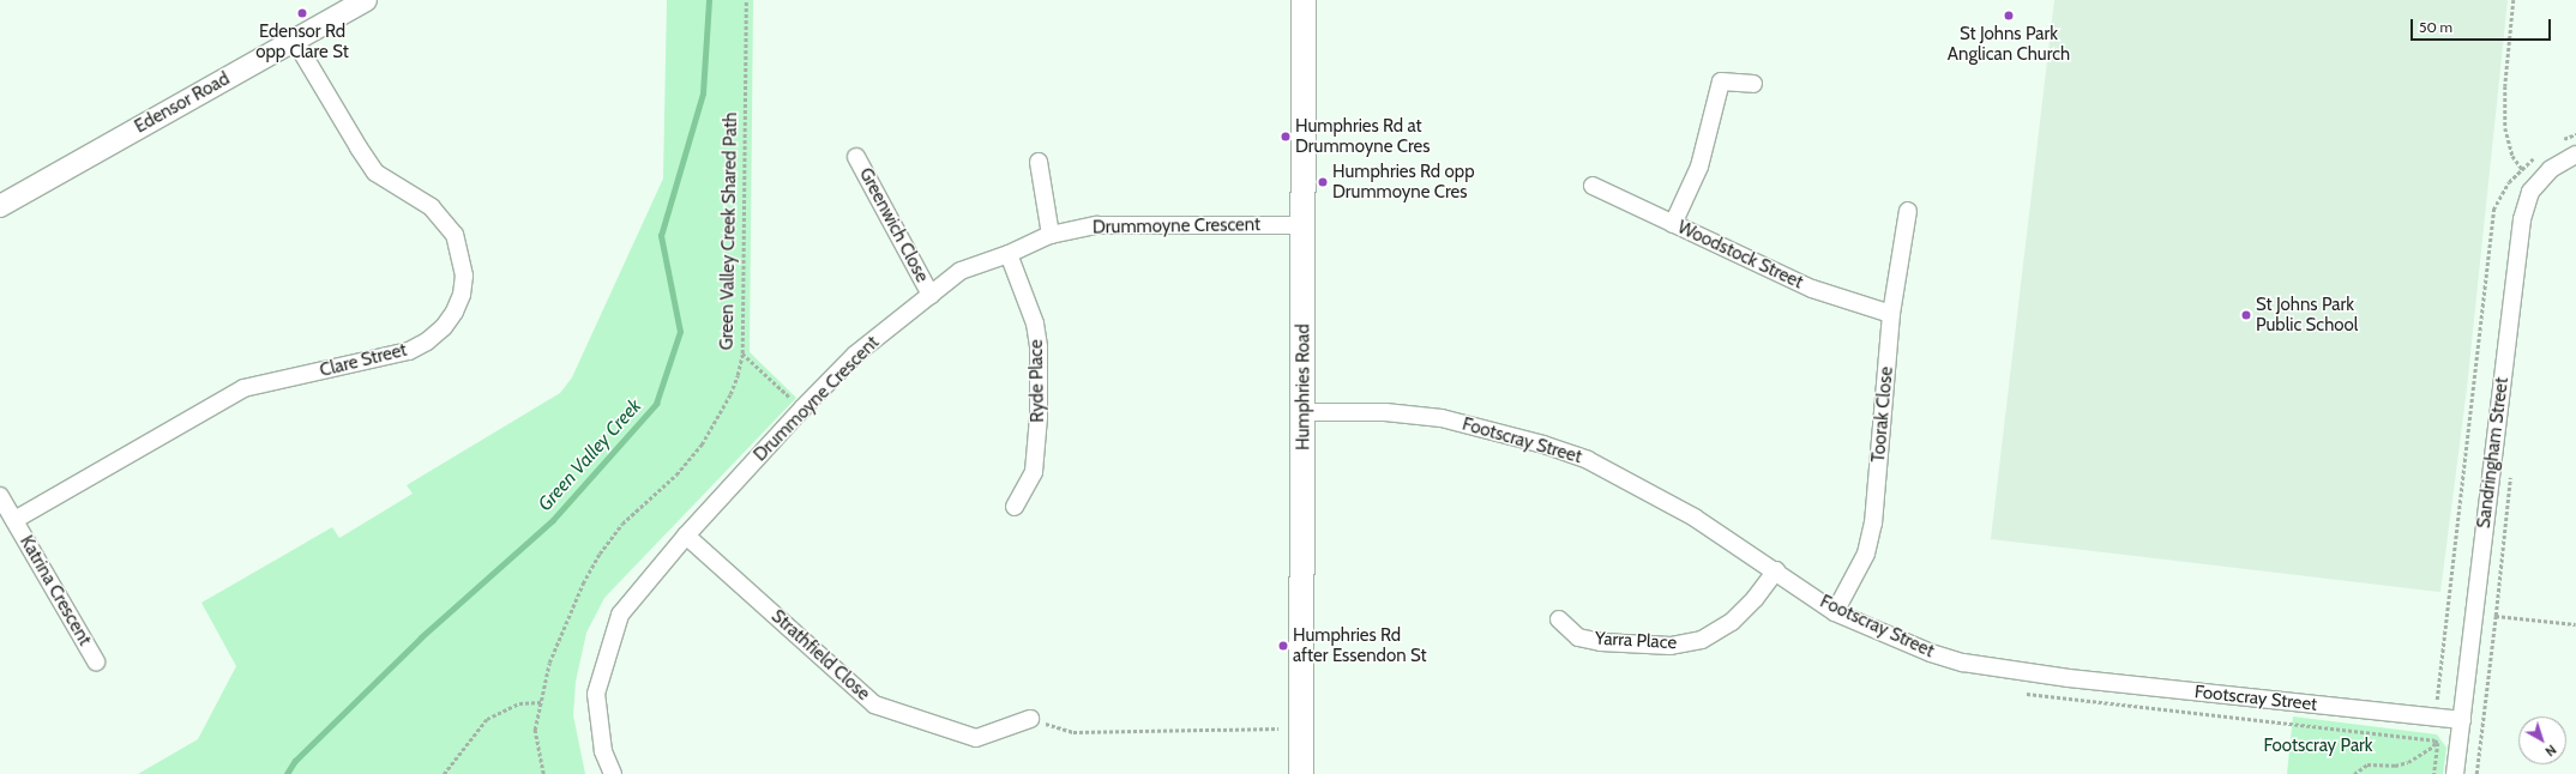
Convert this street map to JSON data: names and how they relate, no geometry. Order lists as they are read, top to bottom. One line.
{"streets":{"main road":["Humphries Road"],"street":["Edensor Road","Greenwich Close","Drummoyne Crescent","Woodstock Street","Clare Street","Ryde Place","Toorak Close","Footscray Street","Sandringham Street","Katrina Crescent","Yarra Place","Strathfield Close"],"path":["Green Valley Creek Shared Path"]},"crossings":[["Edensor Road","Clare Street"],["Greenwich Close","Drummoyne Crescent"],["Drummoyne Crescent","Ryde Place"],["Drummoyne Crescent","Humphries Road"],["Drummoyne Crescent","Strathfield Close"],["Woodstock Street","Toorak Close"],["Clare Street","Katrina Crescent"],["Humphries Road","Footscray Street"],["Toorak Close","Footscray Street"],["Footscray Street","Sandringham Street"],["Footscray Street","Yarra Place"]],"water":["Green Valley Creek"],"parks":["Footscray Park"],"places":["Edensor Rd opp Clare St","St Johns Park Anglican Church","Humphries Rd at Drummoyne Cres","Humphries Rd opp Drummoyne Cres","St Johns Park Public School","Humphries Rd after Essendon St"],"scale_bar":"50 m","north":"bottom right"}
